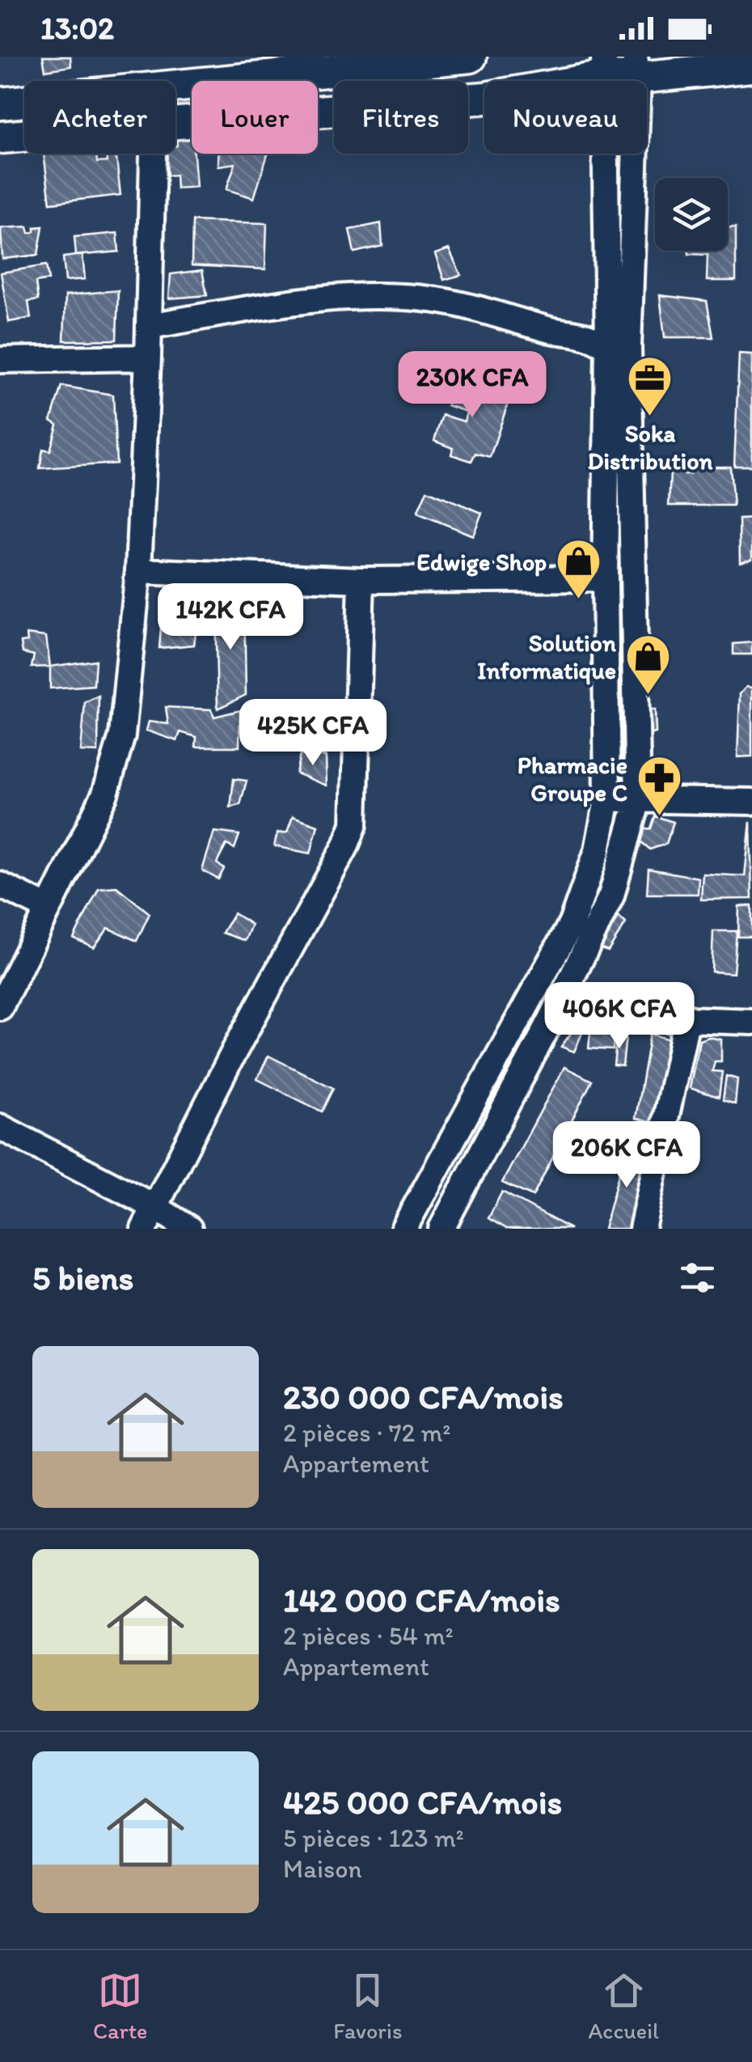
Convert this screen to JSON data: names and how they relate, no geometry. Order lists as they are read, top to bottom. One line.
{"places":{"office":["Soka Distribution"],"shop":["Edwige Shop","Solution Informatique"],"pharmacy":["Pharmacie Groupe C"]},"page":{"status":"13:02","chip":["Acheter","Louer","Filtres","Nouveau"],"price":["230K CFA","142K CFA","425K CFA","406K CFA","206K CFA"],"heading":"5 biens","list":[{"name":"230 000 CFA/mois","note":"2 pièces · 72 m² · Appartement"},{"name":"142 000 CFA/mois","note":"2 pièces · 54 m² · Appartement"},{"name":"425 000 CFA/mois","note":"5 pièces · 123 m² · Maison"}],"tabs":["Carte","Favoris","Accueil"]}}
